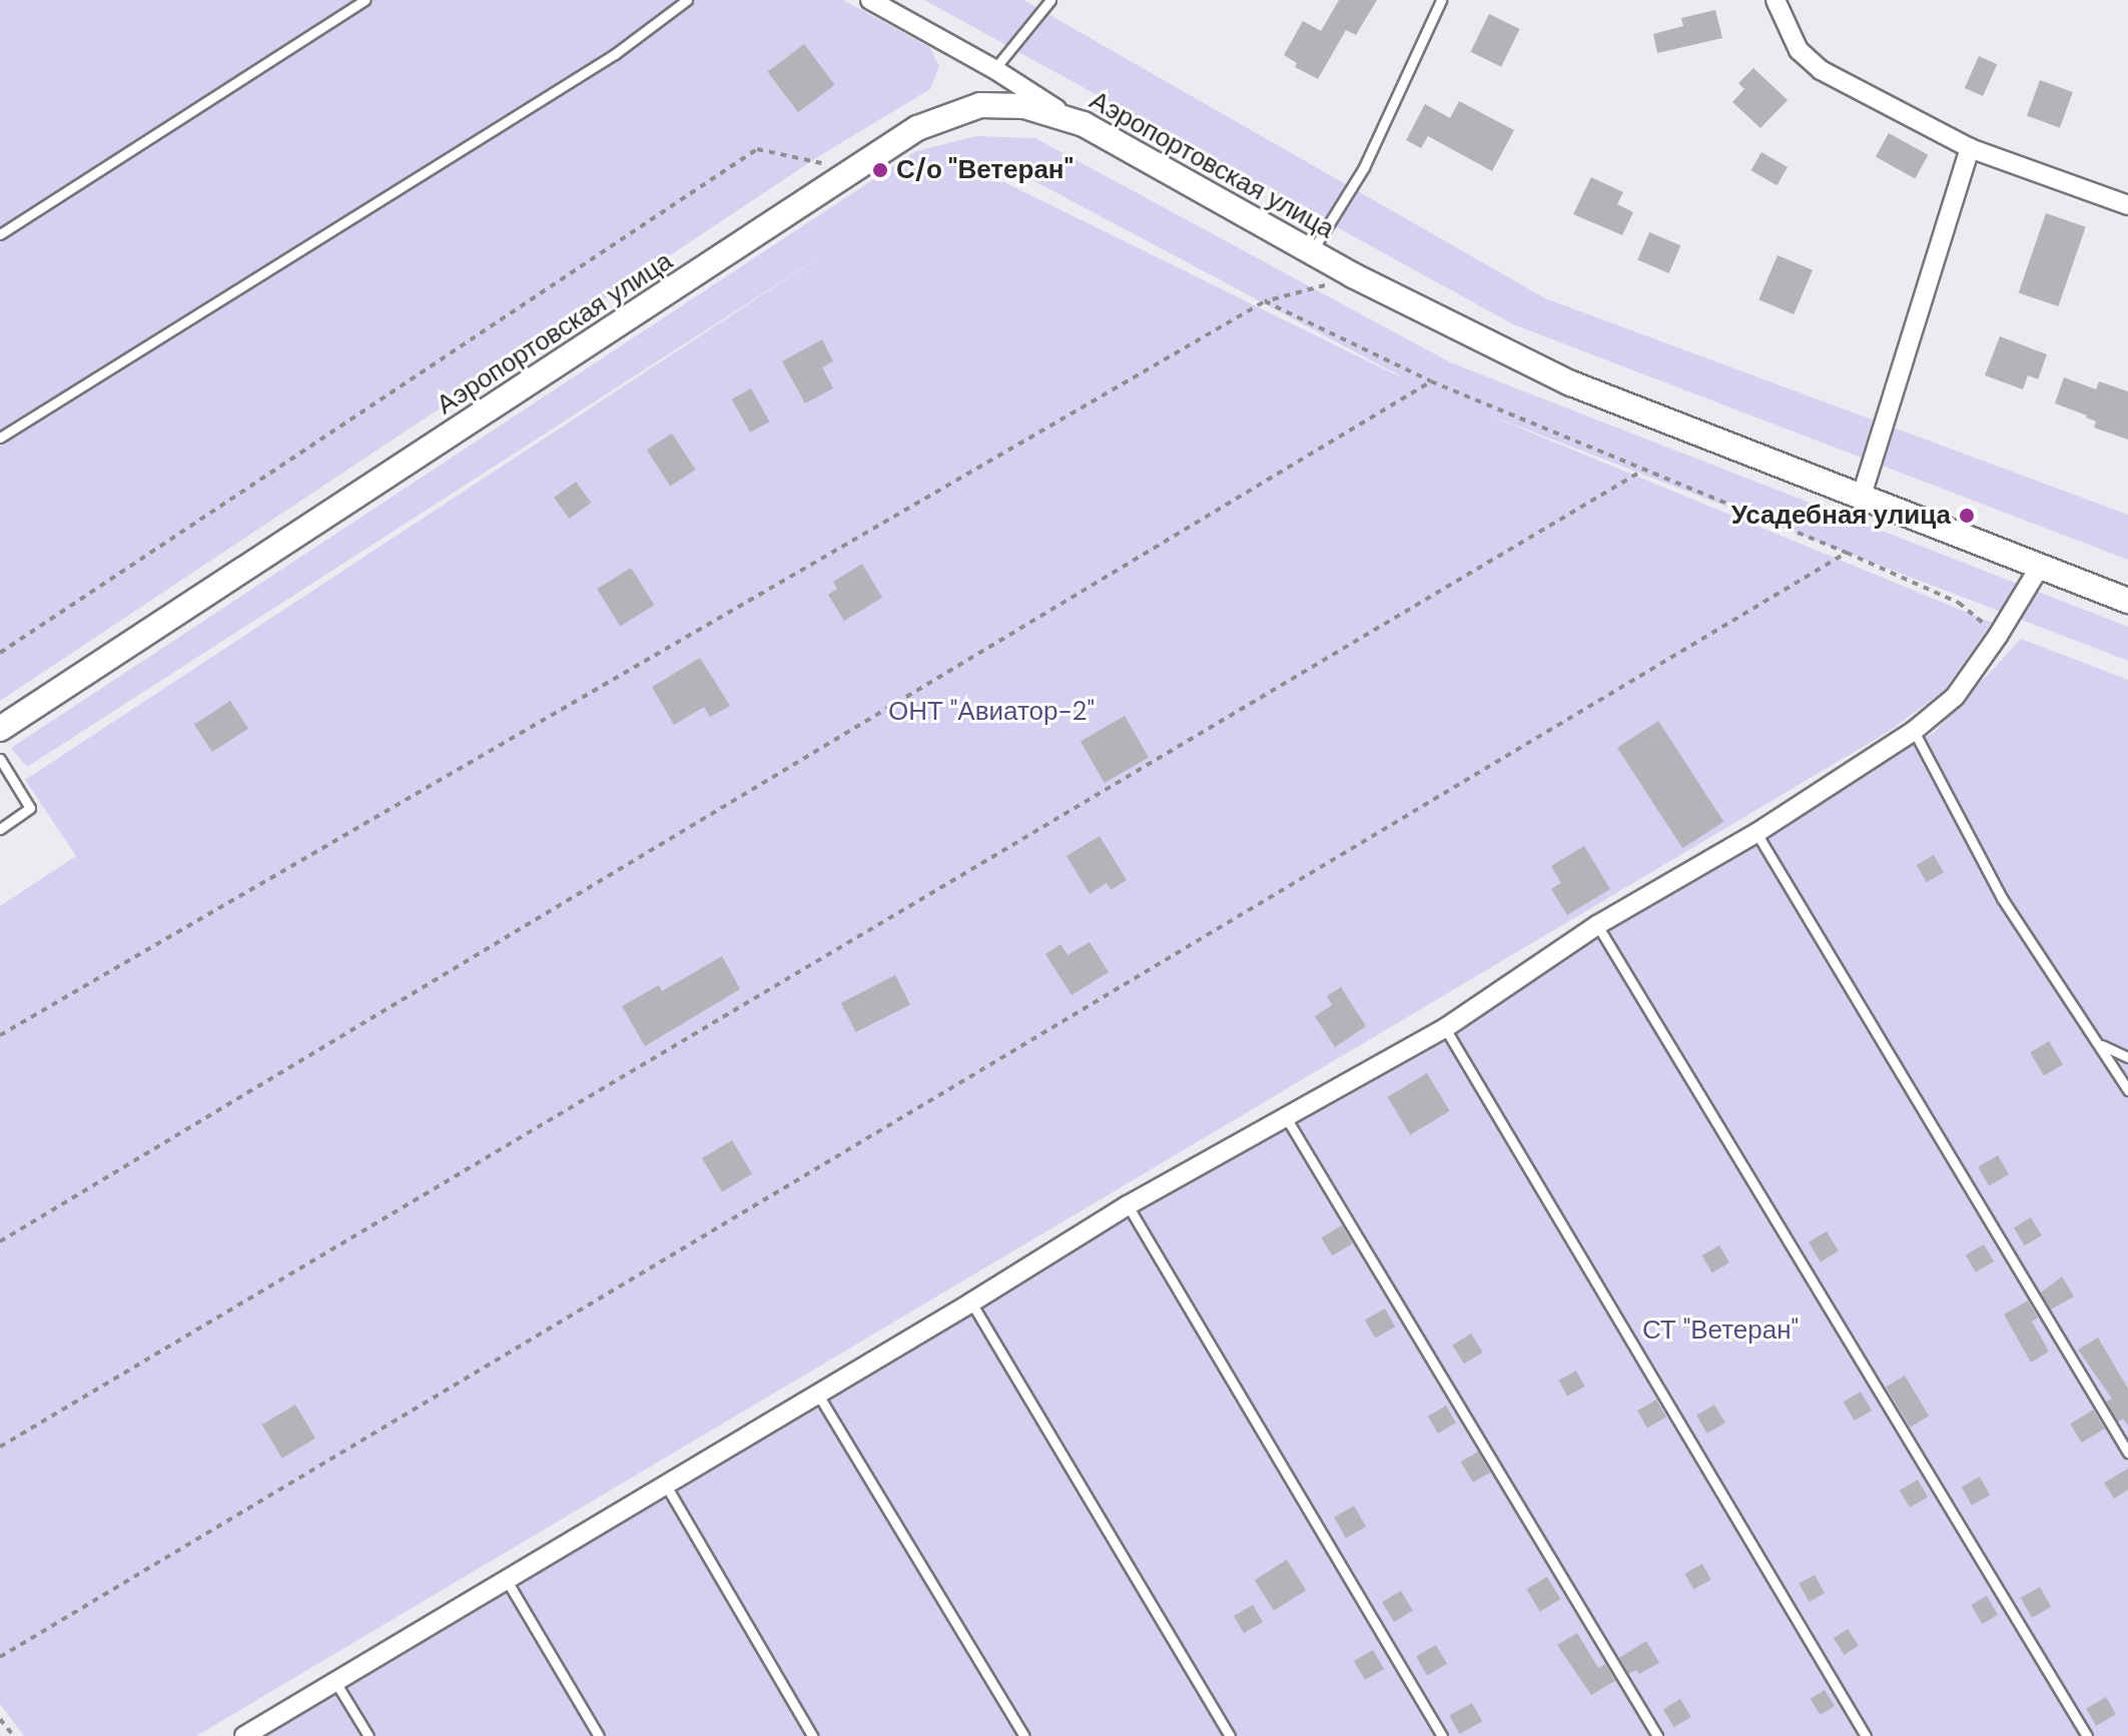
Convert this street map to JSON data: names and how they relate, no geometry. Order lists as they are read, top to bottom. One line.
{"streets":{"street":["Аэропортовская улица"]},"parks":["ОНТ \"Авиатор-2\"","СТ \"Ветеран\""],"places":["С/о \"Ветеран\"","Усадебная улица"]}
